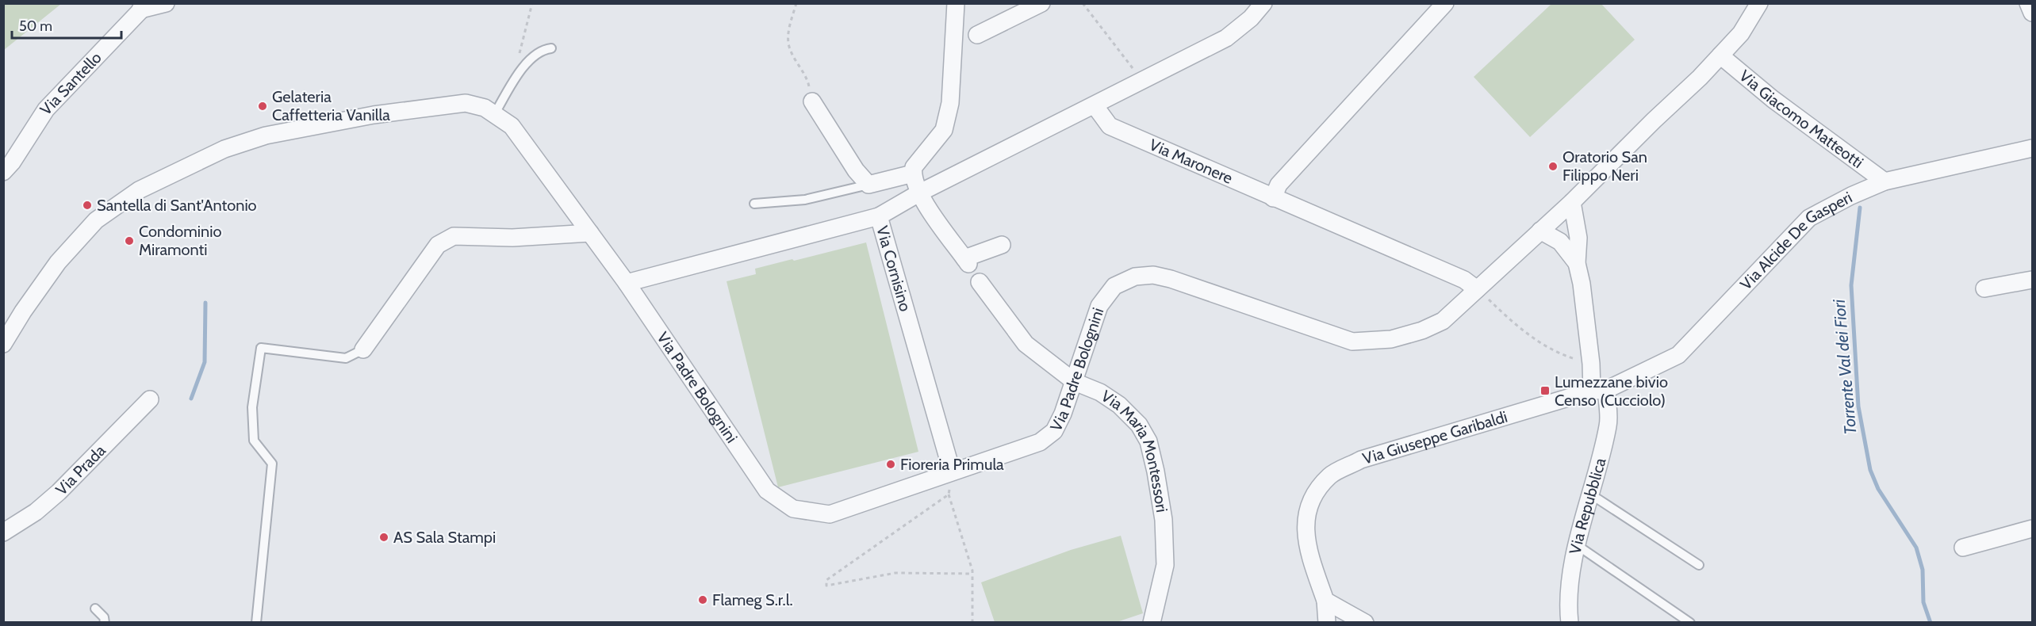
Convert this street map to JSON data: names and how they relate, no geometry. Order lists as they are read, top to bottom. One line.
{"streets":{"street":["Via Santello","Via Giacomo Matteotti","Via Maronere","Via Alcide De Gasperi","Via Cornisino","Via Padre Bolognini","Via Giuseppe Garibaldi","Via Maria Montessori","Via Prada","Via Repubblica"]},"crossings":[["Via Giacomo Matteotti","Via Alcide De Gasperi"],["Via Maronere","Via Cornisino"],["Via Maronere","Via Padre Bolognini"],["Via Alcide De Gasperi","Via Giuseppe Garibaldi"],["Via Alcide De Gasperi","Via Repubblica"],["Via Cornisino","Via Padre Bolognini"],["Via Padre Bolognini","Via Maria Montessori"],["Via Giuseppe Garibaldi","Via Repubblica"]],"water":["Torrente Val dei Fiori"],"places":{"other":["Gelateria Caffetteria Vanilla","Oratorio San Filippo Neri","Santella di Sant'Antonio","Condominio Miramonti","Fioreria Primula","AS Sala Stampi","Flameg S.r.l."],"transit":["Lumezzane bivio Censo (Cucciolo)"]},"scale_bar":"50 m"}
